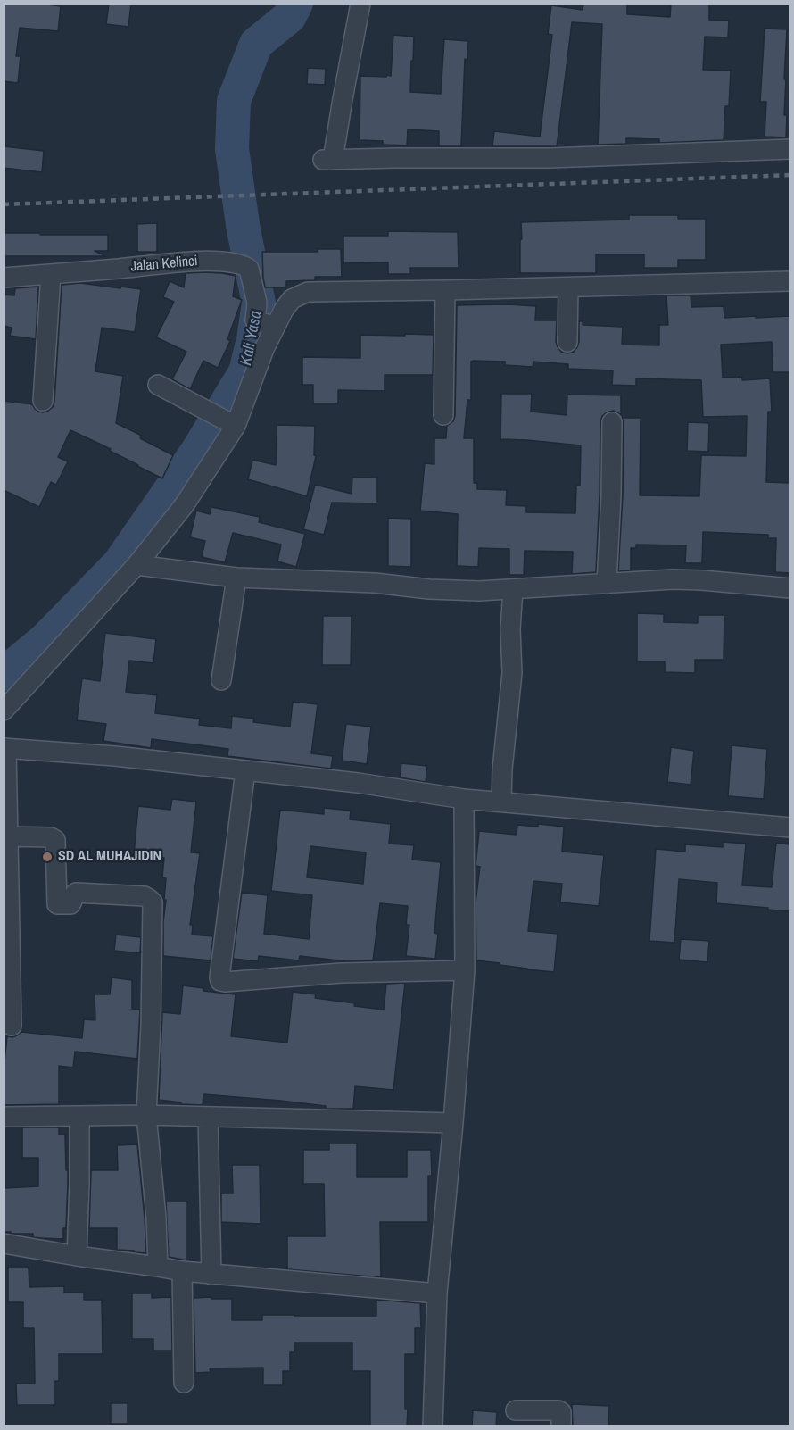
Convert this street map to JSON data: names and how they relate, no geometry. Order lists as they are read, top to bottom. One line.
{"streets":{"street":["Jalan Kelinci"]},"water":["Kali Yasa"],"places":["SD AL MUHAJIDIN"]}
